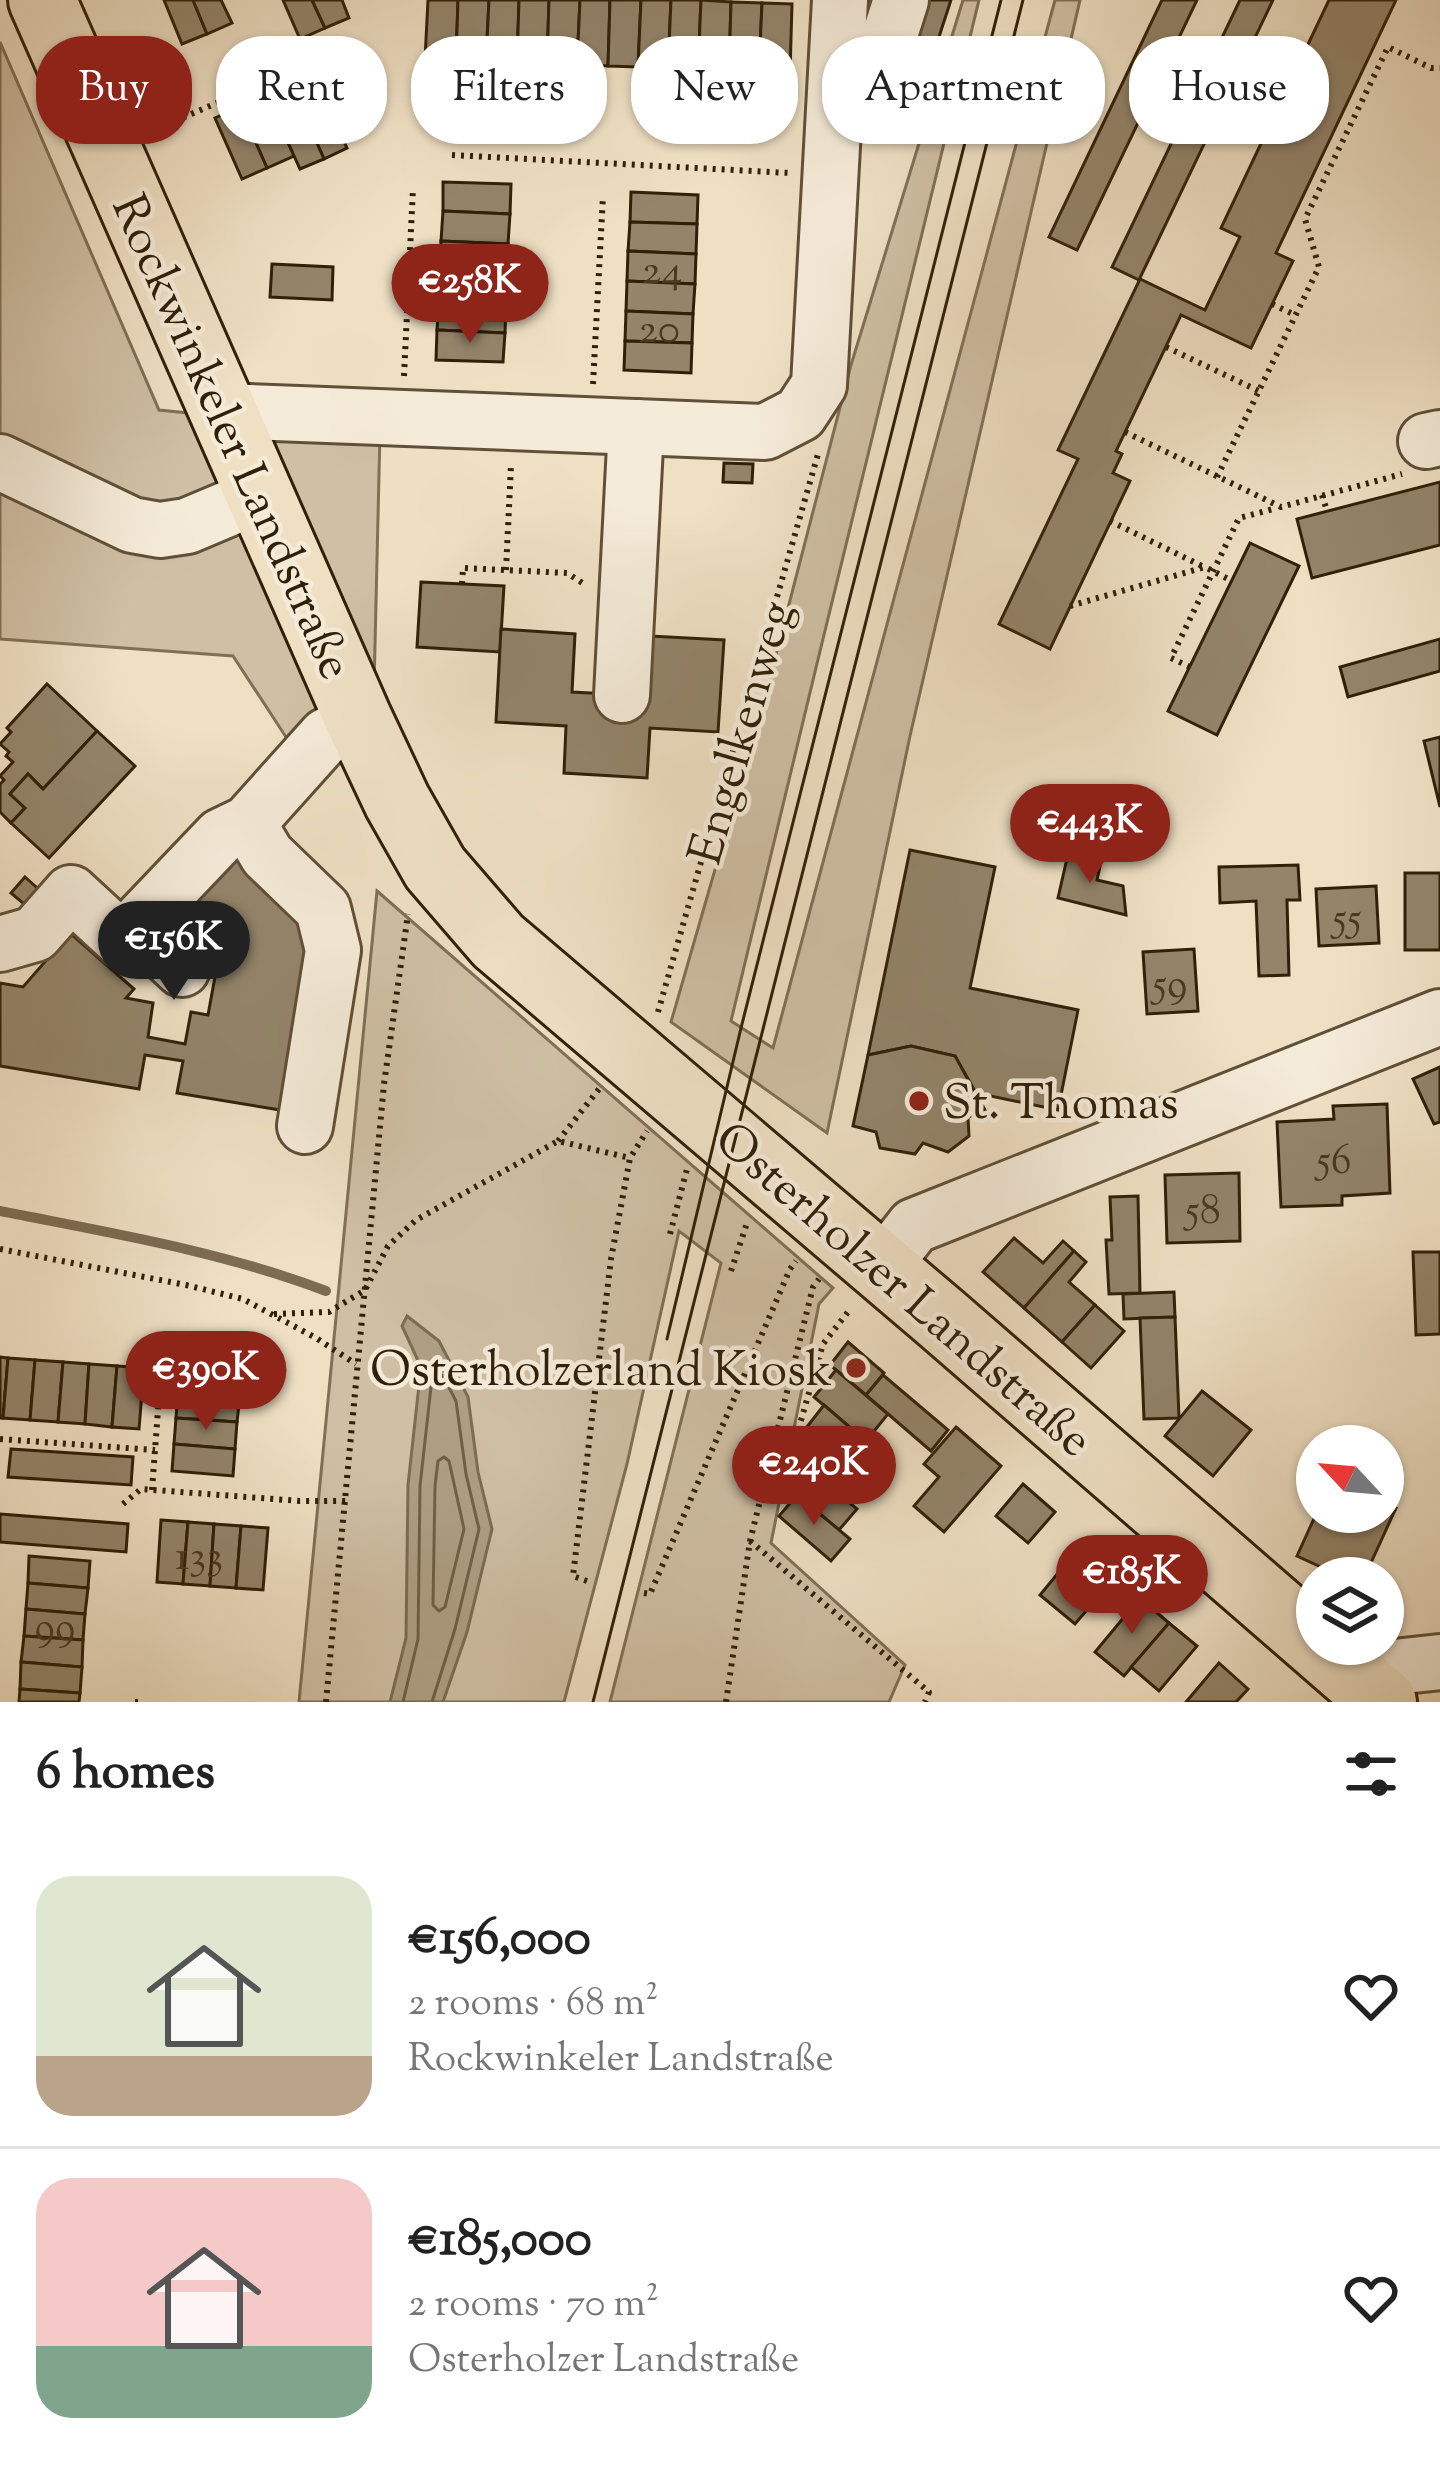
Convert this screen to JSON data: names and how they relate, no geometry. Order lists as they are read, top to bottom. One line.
{"streets":{"main road":["Rockwinkeler Landstraße","Osterholzer Landstraße"],"path":["Engelkenweg"]},"crossings":[["Rockwinkeler Landstraße","Osterholzer Landstraße"],["Engelkenweg","Osterholzer Landstraße"]],"places":["St. Thomas","Osterholzerland Kiosk"],"house_numbers":["24","20","55","59","56","58","133","99"],"north":"top left","page":{"chip":["Buy","Rent","Filters","New","Apartment","House"],"price":["€258K","€443K","€156K","€390K","€240K","€185K"],"heading":"6 homes","list":[{"name":"€156,000","note":"2 rooms · 68 m² · Rockwinkeler Landstraße"},{"name":"€185,000","note":"2 rooms · 70 m² · Osterholzer Landstraße"}]}}
